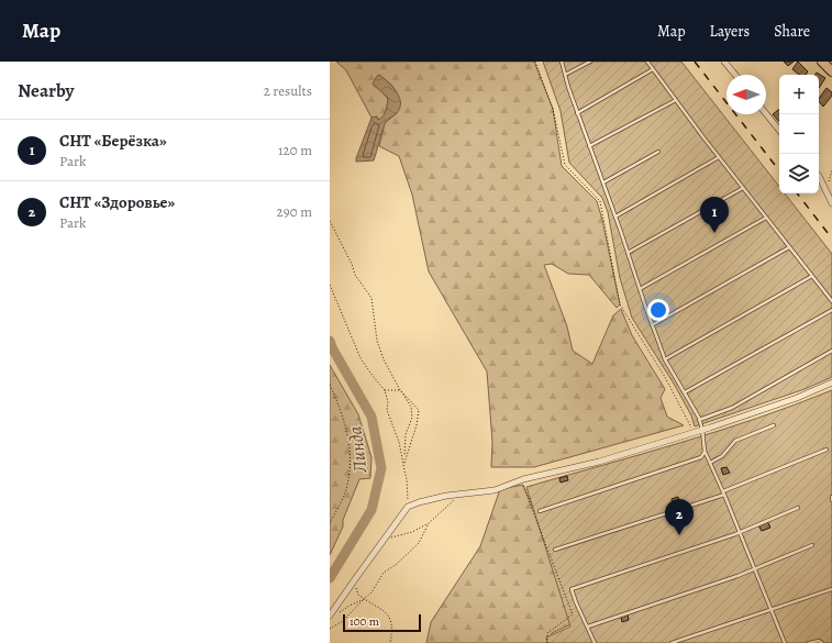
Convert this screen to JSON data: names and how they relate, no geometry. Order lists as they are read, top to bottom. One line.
{"water":["Линда"],"scale_bar":"100 m","north":"left","page":{"header":"Map","nav":["Map","Layers","Share"],"heading":["Nearby","2 results"],"map_buttons":["+","−"],"list":[{"mark":"1","name":"СНТ «Берёзка»","note":"Park","value":"120 m"},{"mark":"2","name":"СНТ «Здоровье»","note":"Park","value":"290 m"}],"pins":["1","2"],"scale":"100 m"}}
